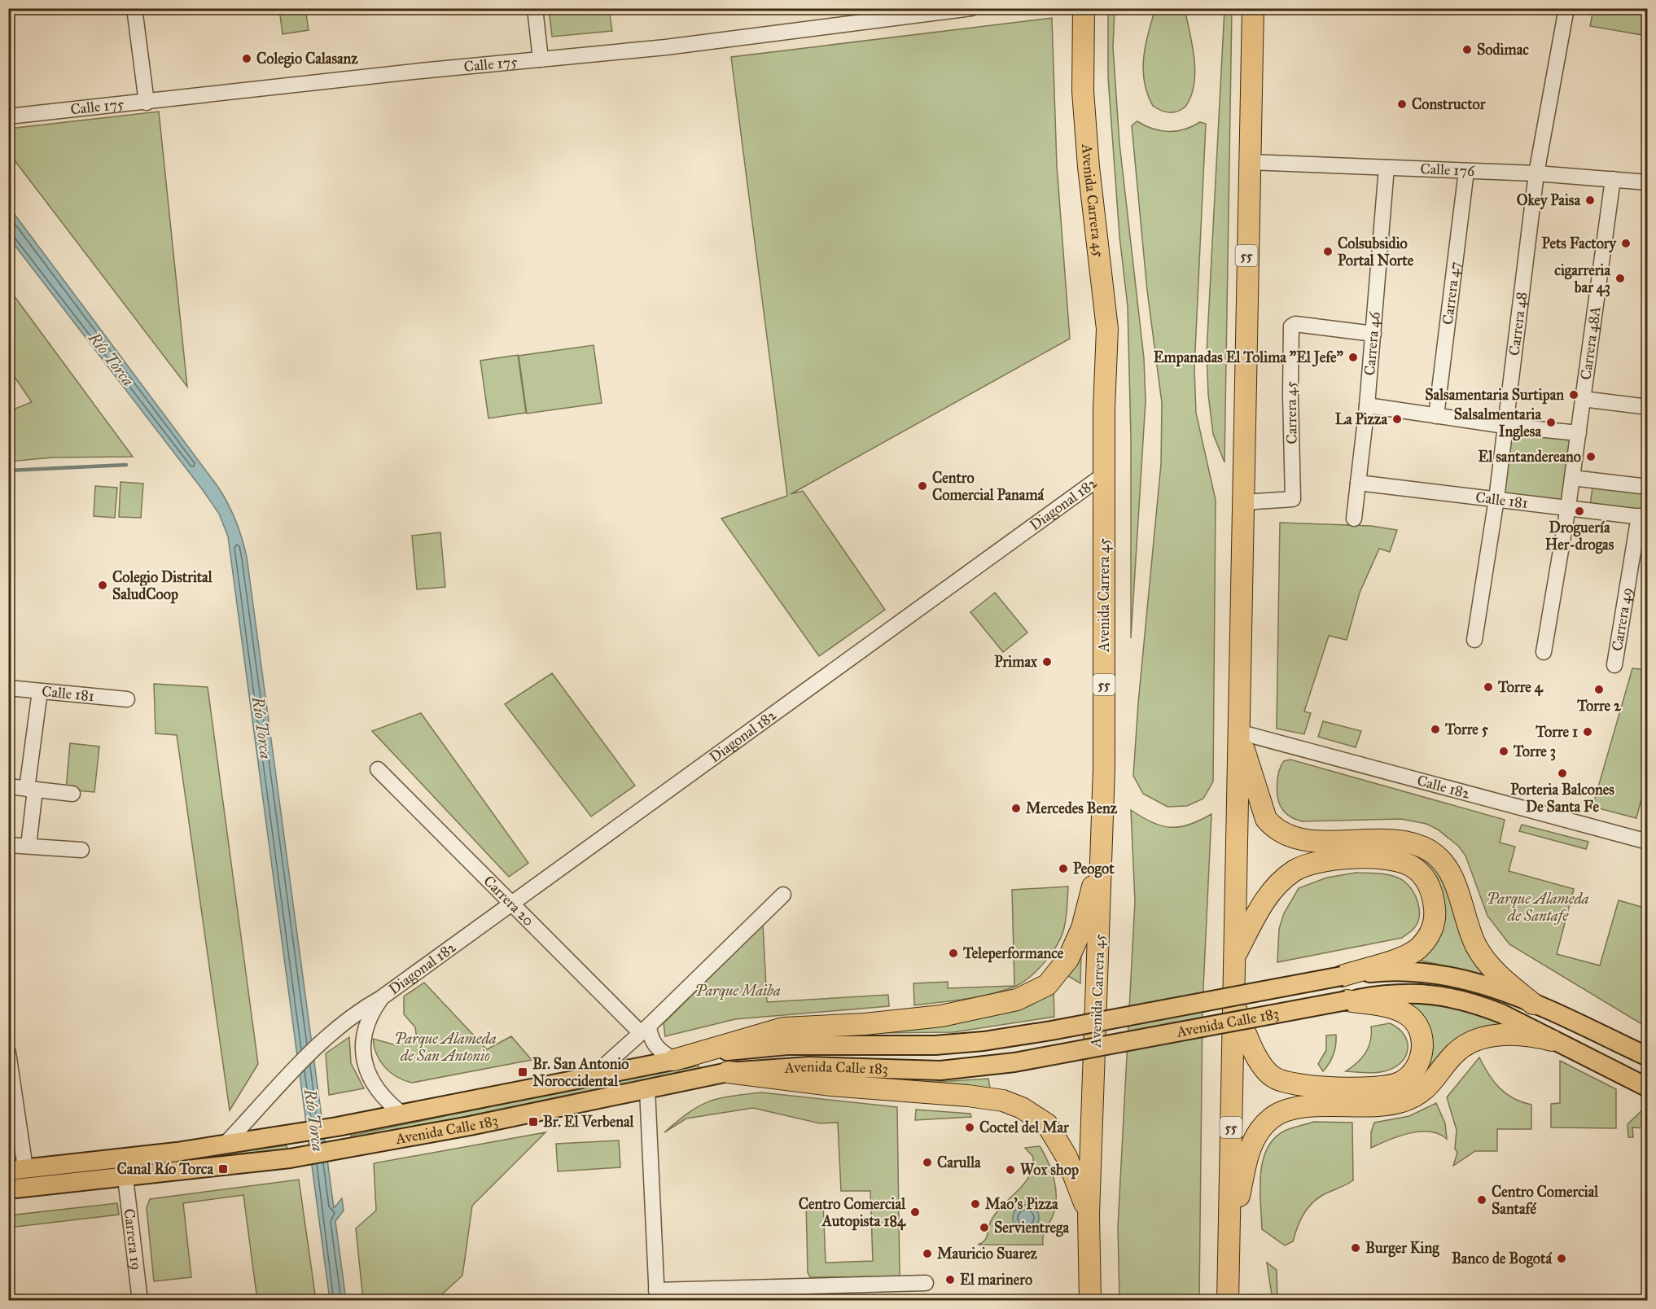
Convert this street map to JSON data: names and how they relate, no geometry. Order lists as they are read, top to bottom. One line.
{"streets":{"highway":["Avenida Carrera 45","55"],"main road":["Avenida Calle 183"],"street":["Calle 175","Calle 176","Carrera 47","Carrera 48","Carrera 46","Carrera 48A","Carrera 45","Calle 181","Diagonal 182","Carrera 49","Calle 182","Carrera 20","Carrera 19"]},"crossings":[["Calle 176","55"],["Calle 176","Carrera 47"],["Calle 176","Carrera 48"],["Calle 176","Carrera 46"],["Calle 176","Carrera 48A"],["Avenida Carrera 45","Diagonal 182"],["55","Carrera 45"],["55","Calle 182"],["Carrera 48","Calle 181"],["Carrera 46","Carrera 45"],["Carrera 46","Calle 181"],["Carrera 48A","Calle 181"],["Calle 181","Carrera 49"],["Diagonal 182","Carrera 20"],["Diagonal 182","Avenida Calle 183"],["Avenida Calle 183","Carrera 19"]],"water":["Río Torca"],"parks":["Parque Alameda de Santafe","Parque Maiba","Parque Alameda de San Antonio"],"places":{"other":["Sodimac","Colegio Calasanz","Constructor","Okey Paisa","Pets Factory","Colsubsidio Portal Norte","cigarreria bar 43","Empanadas El Tolima \"El Jefe\"","Salsamentaria Surtipan","La Pizza","Salsalmentaria Inglesa","El santandereano","Centro Comercial Panamá","Droguería Her-drogas","Colegio Distrital SaludCoop","Primax","Torre 4","Torre 2","Torre 5","Torre 1","Torre 3","Porteria Balcones De Santa Fe","Mercedes Benz","Peogot","Teleperformance","Coctel del Mar","Carulla","Wox shop","Centro Comercial Santafé","Mao's Pizza","Centro Comercial Autopista 184","Servientrega","Burger King","Mauricio Suarez","Banco de Bogotá","El marinero"],"transit":["Br. San Antonio Noroccidental","Br. El Verbenal","Canal Río Torca"]}}
